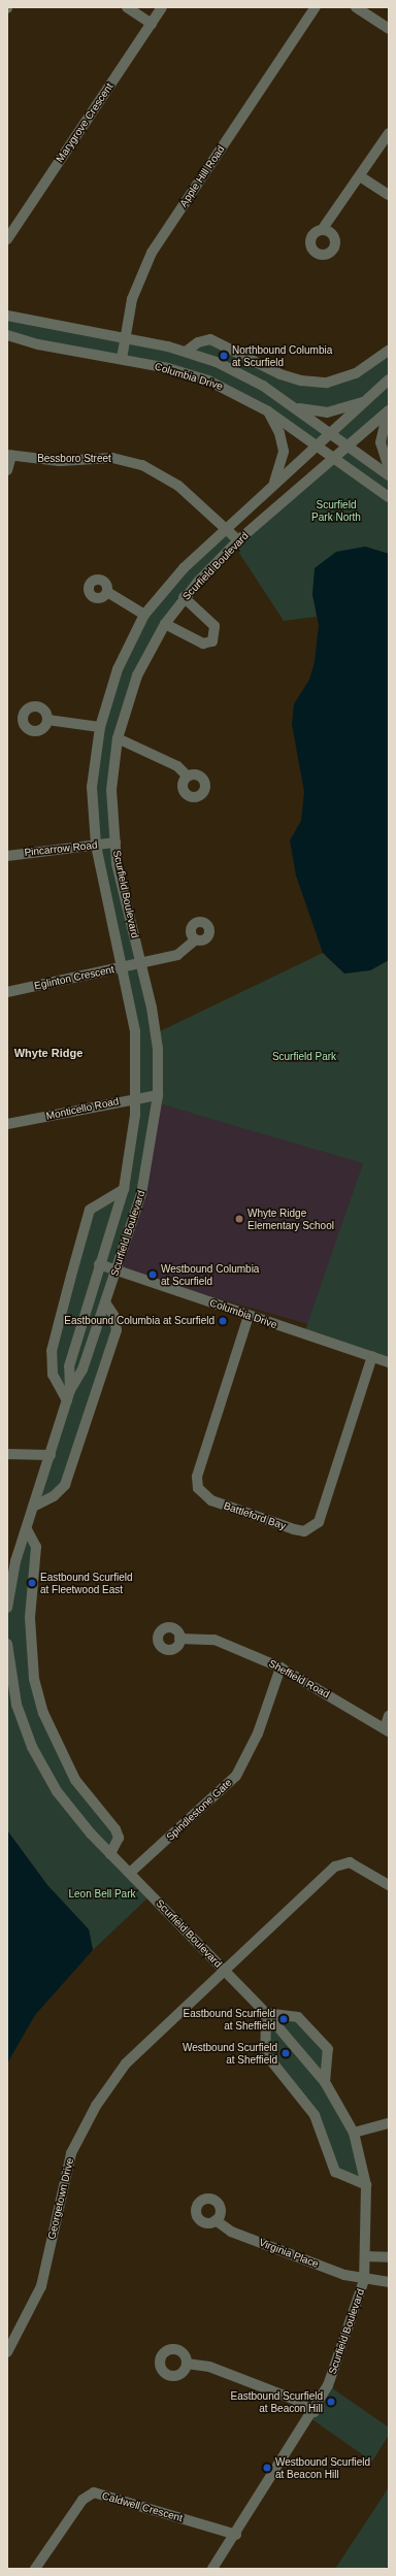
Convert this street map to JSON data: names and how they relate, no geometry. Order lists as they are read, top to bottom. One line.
{"streets":{"street":["Marygrove Crescent","Apple Hill Road","Columbia Drive","Bessboro Street","Scurfield Boulevard","Pincarrow Road","Eglinton Crescent","Monticello Road","Battleford Bay","Sheffield Road","Spindlestone Gate","Georgetown Drive","Virginia Place","Caldwell Crescent"]},"crossings":[["Apple Hill Road","Columbia Drive"],["Columbia Drive","Scurfield Boulevard"],["Columbia Drive","Battleford Bay"],["Bessboro Street","Scurfield Boulevard"],["Scurfield Boulevard","Pincarrow Road"],["Scurfield Boulevard","Eglinton Crescent"],["Scurfield Boulevard","Monticello Road"],["Scurfield Boulevard","Spindlestone Gate"],["Scurfield Boulevard","Georgetown Drive"],["Scurfield Boulevard","Virginia Place"],["Scurfield Boulevard","Caldwell Crescent"],["Sheffield Road","Spindlestone Gate"]],"districts":["Whyte Ridge"],"parks":["Scurfield Park North","Scurfield Park","Leon Bell Park"],"places":["Northbound Columbia at Scurfield","Whyte Ridge Elementary School","Westbound Columbia at Scurfield","Eastbound Columbia at Scurfield","Eastbound Scurfield at Fleetwood East","Eastbound Scurfield at Sheffield","Westbound Scurfield at Sheffield","Eastbound Scurfield at Beacon Hill","Westbound Scurfield at Beacon Hill"]}
